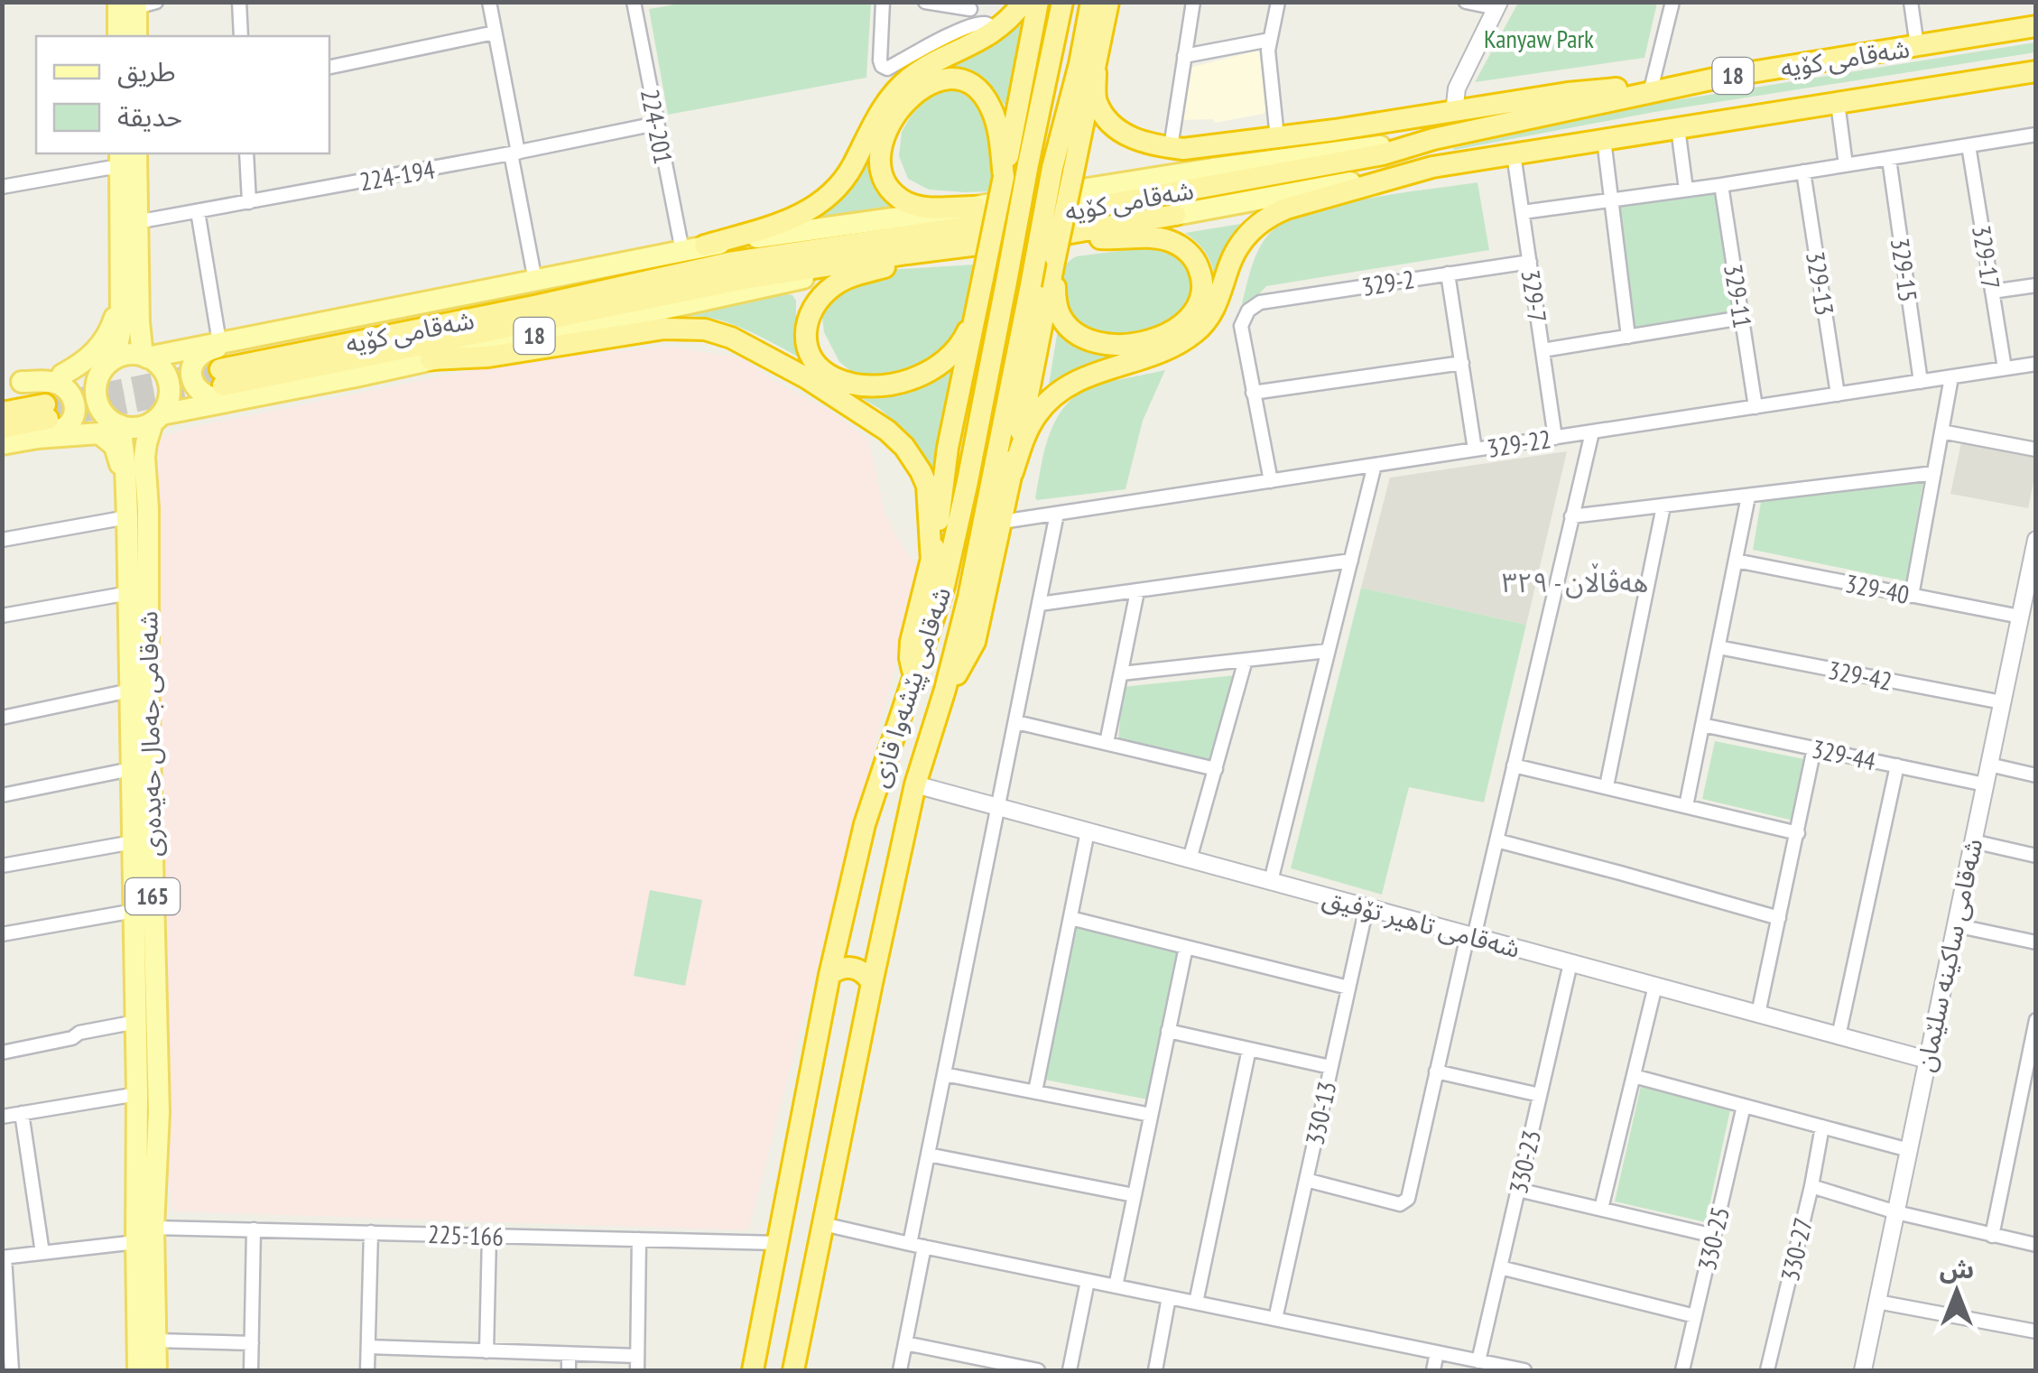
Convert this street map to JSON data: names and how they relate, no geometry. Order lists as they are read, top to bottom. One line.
{"streets":{"highway":["شەقامی کۆیە","18","شەقامی پێشەوا قازی"],"main road":["شەقامی جەمال حەیدەری","165"],"street":["224-201","224-194","329-17","329-15","329-2","329-13","329-7","329-11","329-22","329-40","329-42","329-44","شەقامی تاهیر تۆفیق","شەقامی ساکینە سلێمان","330-13","330-23","225-166","330-25","330-27"]},"crossings":[["شەقامی کۆیە","224-201"],["شەقامی کۆیە","329-7"],["شەقامی کۆیە","شەقامی جەمال حەیدەری"],["224-201","224-194"],["329-17","329-22"],["329-15","329-22"],["329-2","329-7"],["329-13","329-22"],["329-7","329-22"],["329-11","329-22"],["329-40","شەقامی ساکینە سلێمان"],["329-42","شەقامی ساکینە سلێمان"],["شەقامی پێشەوا قازی","شەقامی تاهیر تۆفیق"],["شەقامی پێشەوا قازی","225-166"],["شەقامی جەمال حەیدەری","225-166"],["329-44","شەقامی ساکینە سلێمان"],["شەقامی تاهیر تۆفیق","شەقامی ساکینە سلێمان"],["شەقامی تاهیر تۆفیق","330-13"],["شەقامی تاهیر تۆفیق","330-23"]],"districts":["هەڤاڵان - ٣٢٩"],"parks":["Kanyaw Park"],"legend":["طريق","حديقة"],"north":"top"}
